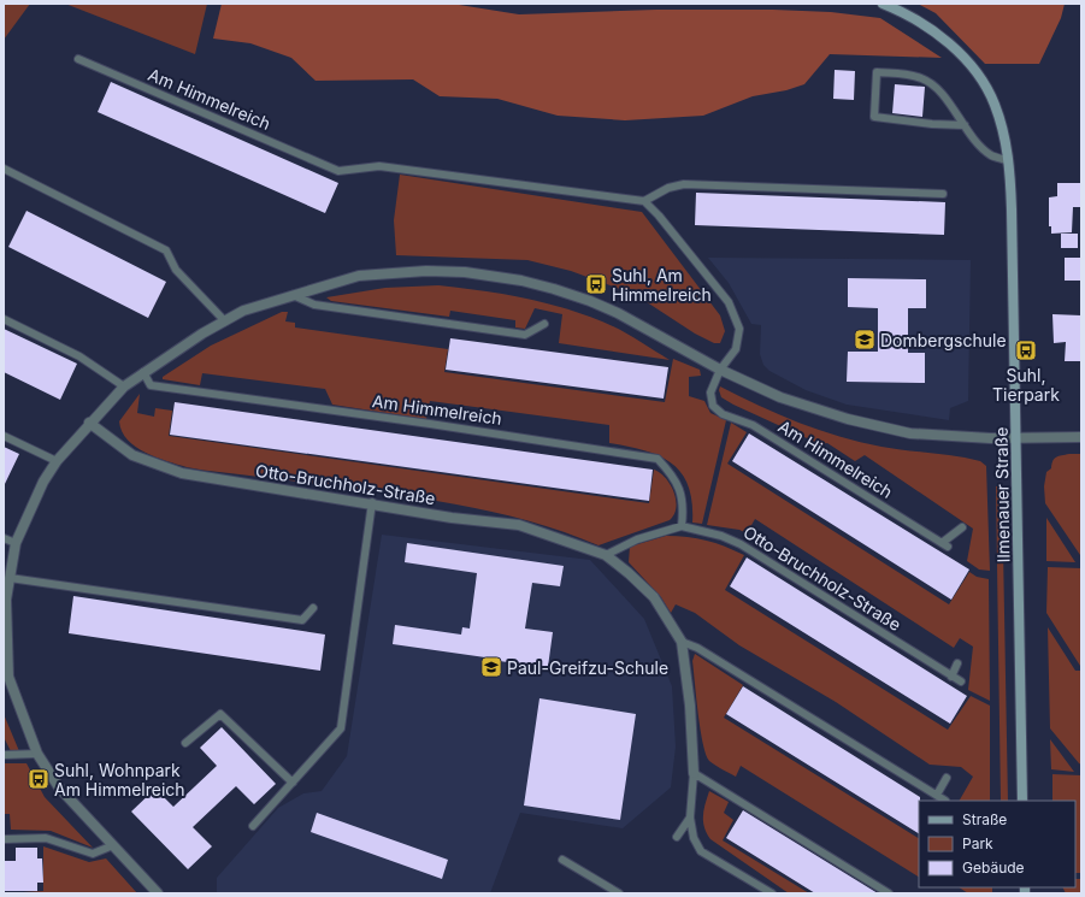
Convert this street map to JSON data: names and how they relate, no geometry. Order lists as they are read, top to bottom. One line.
{"streets":{"main road":["Ilmenauer Straße"],"street":["Am Himmelreich","Otto-Bruchholz-Straße"]},"crossings":[["Am Himmelreich","Otto-Bruchholz-Straße"],["Am Himmelreich","Ilmenauer Straße"]],"places":{"bus stop":["Suhl, Am Himmelreich","Suhl, Tierpark","Suhl, Wohnpark Am Himmelreich"],"school or university":["Dombergschule","Paul-Greifzu-Schule"]},"legend":["Straße","Park","Gebäude"]}
